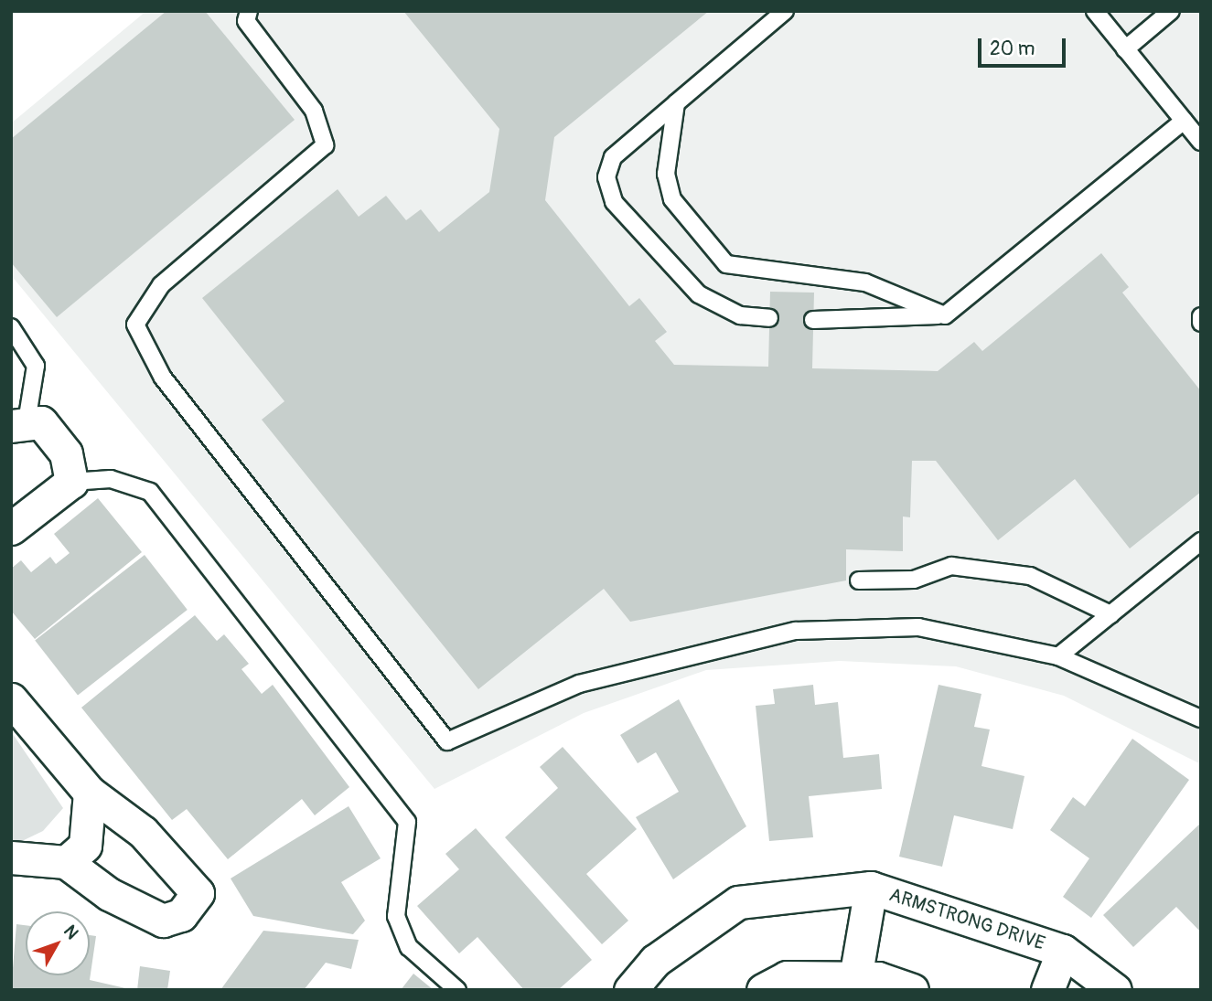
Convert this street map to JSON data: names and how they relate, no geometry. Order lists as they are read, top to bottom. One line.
{"streets":{"street":["ARMSTRONG DRIVE"]},"scale_bar":"20 m","north":"top right"}
